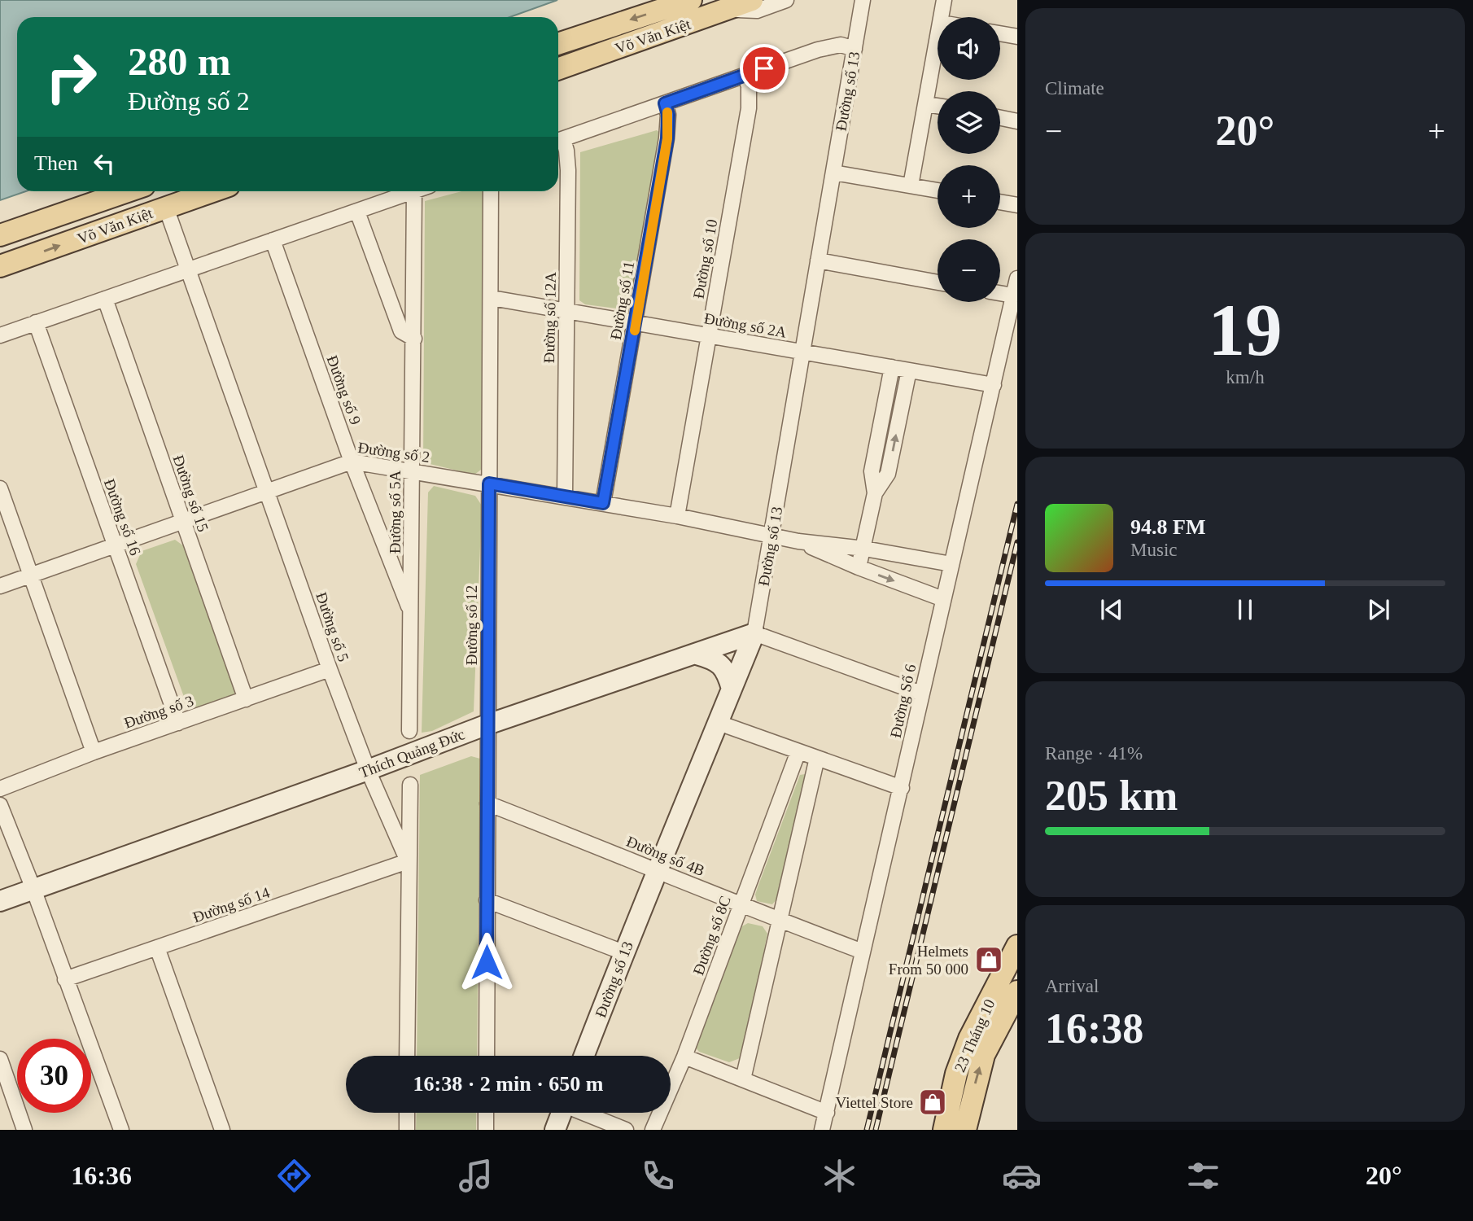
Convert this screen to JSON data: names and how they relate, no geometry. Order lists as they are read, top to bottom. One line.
{"streets":{"main road":["Võ Văn Kiệt","23 Tháng 10"],"street":["Đường số 13","Đường số 10","Đường số 11","Đường số 12A","Đường số 2A","Đường số 9","Đường số 2","Đường số 15","Đường số 5A","Đường số 16","Đường số 12","Đường số 5","Đường Số 6","Đường số 3","Thích Quảng Đức","Đường số 4B","Đường số 14","Đường số 8C"]},"crossings":[["Võ Văn Kiệt","Đường số 5"],["Đường số 13","Đường số 2A"],["Đường số 13","Đường số 2"],["Đường số 13","Thích Quảng Đức"],["Đường số 13","Đường số 4B"],["Đường số 10","Đường số 2A"],["Đường số 10","Đường số 2"],["Đường số 11","Đường số 2A"],["Đường số 11","Đường số 2"],["Đường số 12A","Đường số 2A"],["Đường số 12A","Đường số 2"],["Đường số 2A","Đường số 12"],["Đường số 2A","Đường Số 6"],["Đường số 9","Đường số 2"],["Đường số 9","Đường số 5A"],["Đường số 2","Đường số 15"],["Đường số 2","Đường số 5A"],["Đường số 2","Đường số 16"],["Đường số 2","Đường số 12"],["Đường số 2","Đường số 5"],["Đường số 2","Đường Số 6"],["Đường số 15","Đường số 3"],["Đường số 16","Đường số 3"],["Đường số 12","Thích Quảng Đức"],["Đường số 12","Đường số 4B"],["Đường số 5","Đường số 3"],["Đường số 5","Thích Quảng Đức"],["Đường số 5","Đường số 14"],["Đường Số 6","Đường số 4B"],["Đường số 4B","Đường số 8C"]],"places":{"shop":["Helmets From 50 000","Viettel Store"]},"page":{"tile":["Climate",["19","km/h"],["Range · 41%","205 km"],["Arrival","16:38"]],"map_buttons":["+","−"],"turn":["280 m","Đường số 2"],"heat":["−","20°","+"],"then":"Then","song":["94.8 FM","Music"],"limit":"30","trip":"16:38 · 2 min · 650 m","tabs":["16:36","20°"]}}
